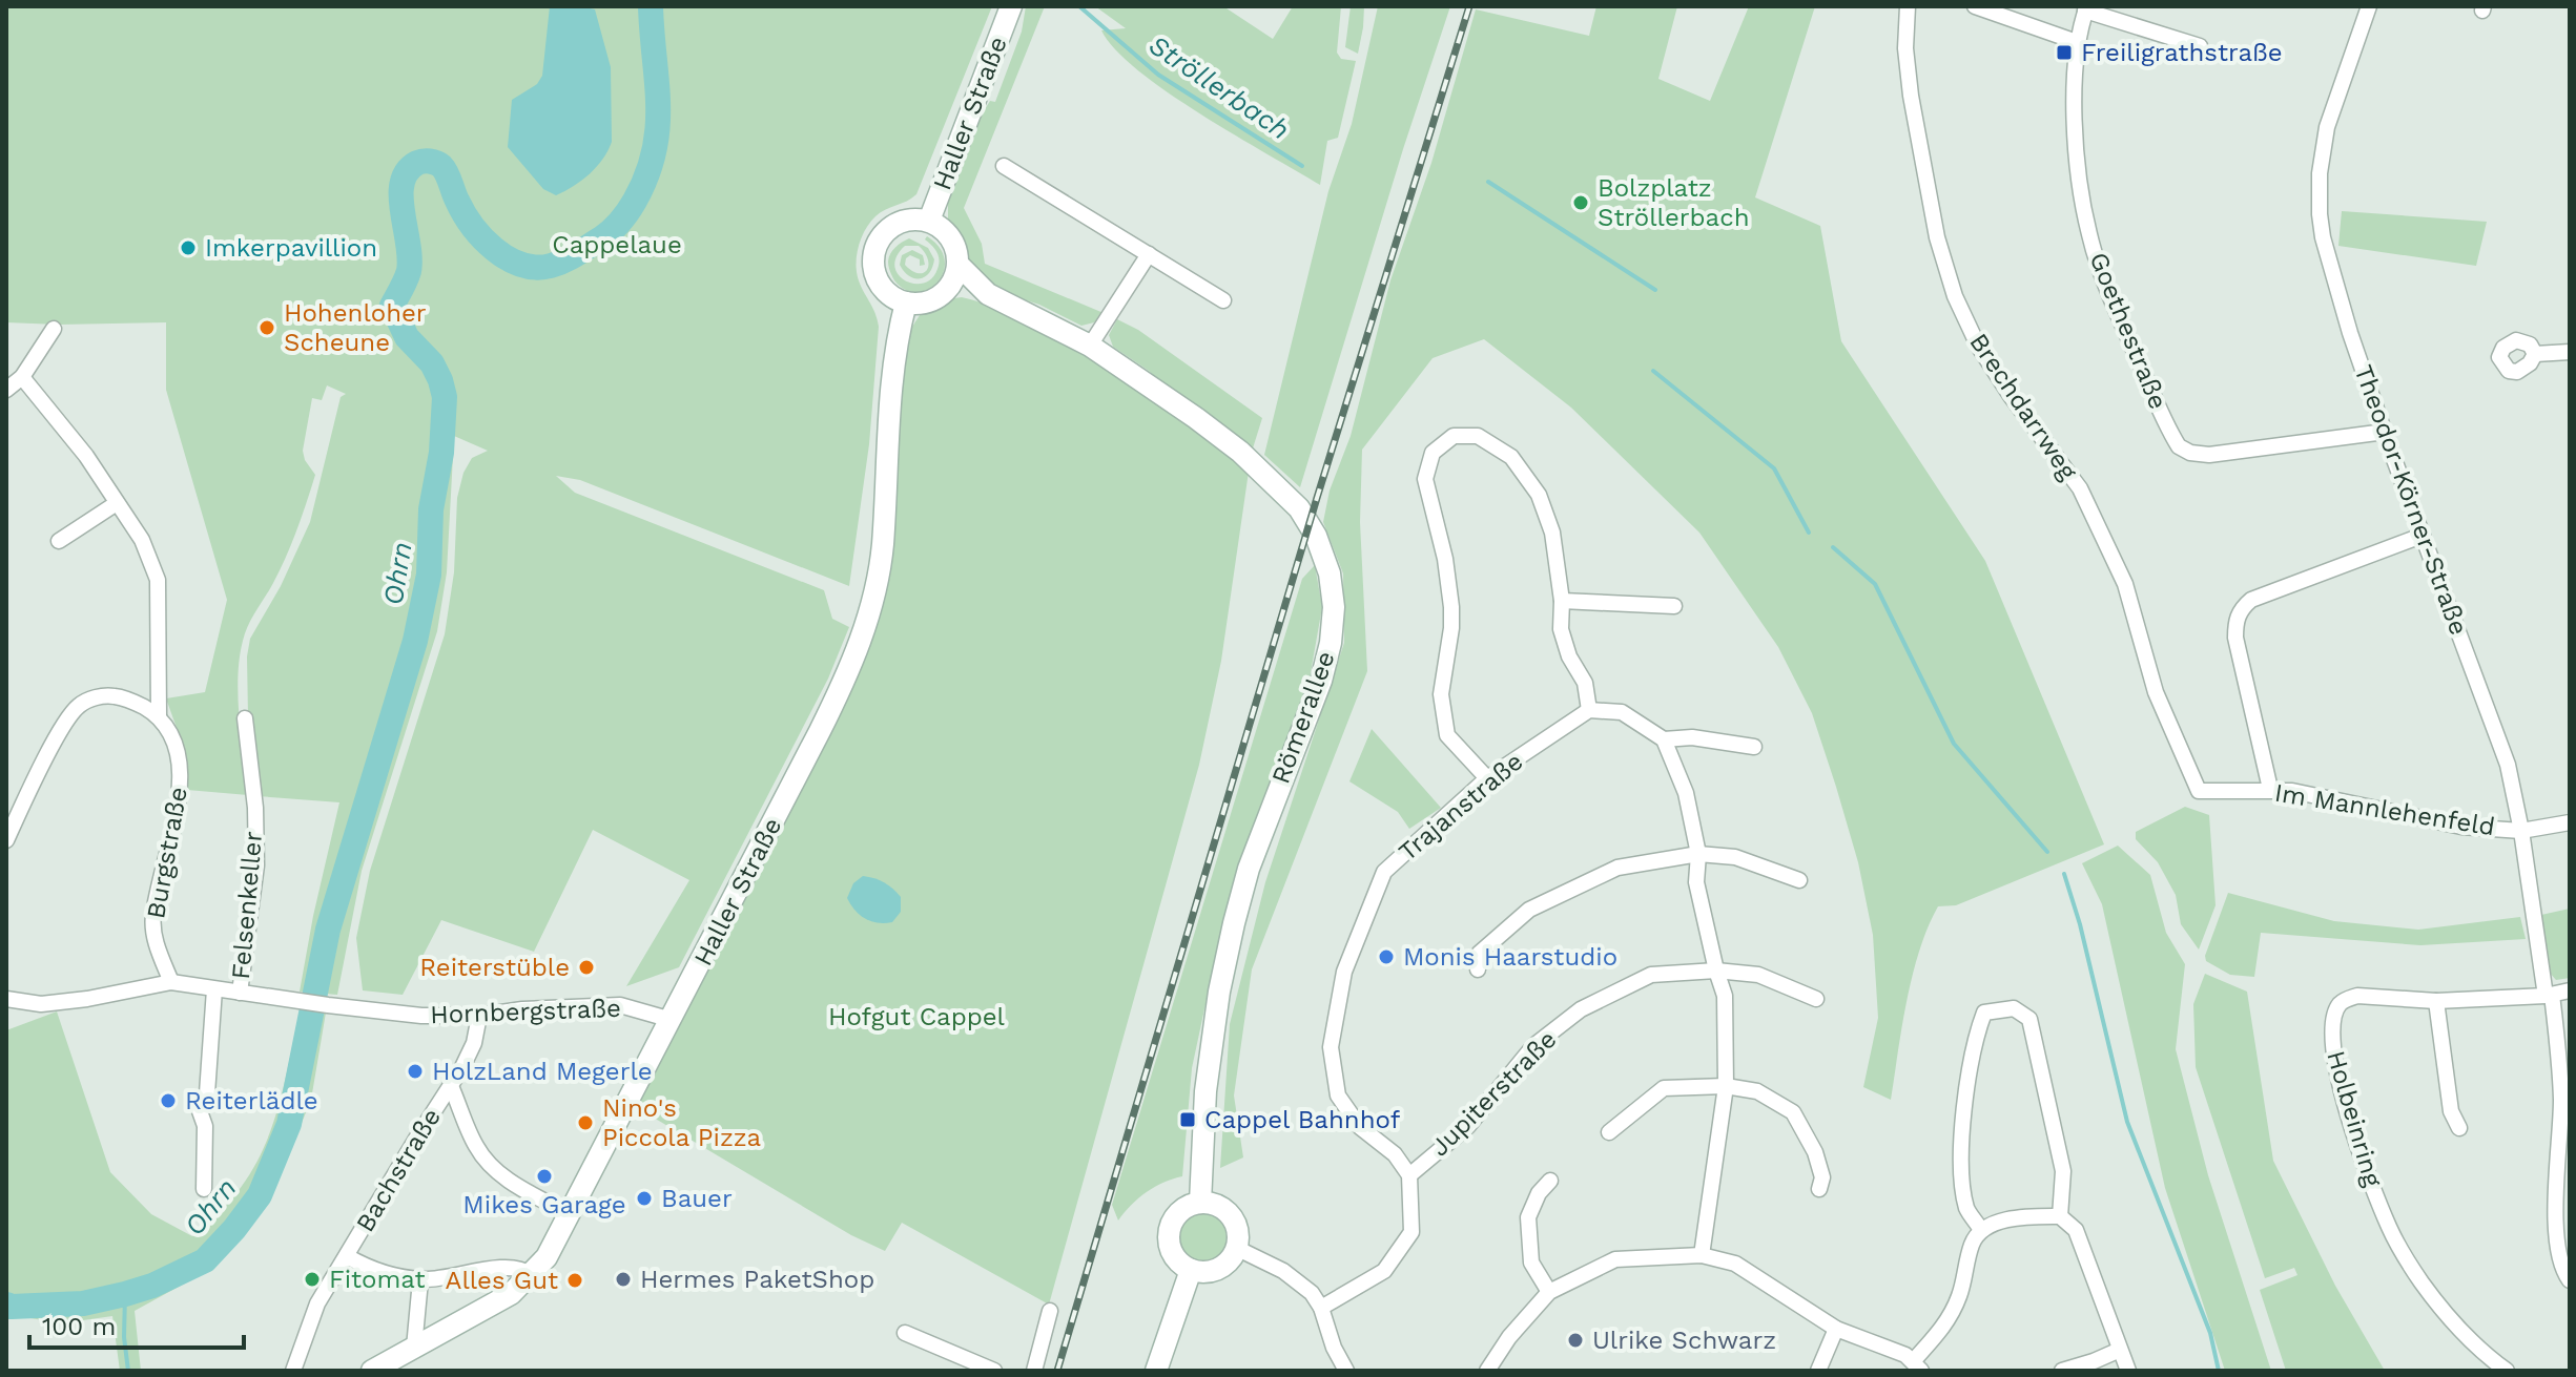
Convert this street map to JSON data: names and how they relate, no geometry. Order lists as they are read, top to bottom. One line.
{"streets":{"main road":["Haller Straße","Römerallee"],"street":["Goethestraße","Brechdarrweg","Theodor-Körner-Straße","Trajanstraße","Im Mannlehenfeld","Burgstraße","Felsenkeller","Hornbergstraße","Jupiterstraße","Holbeinring","Bachstraße"]},"crossings":[["Haller Straße","Römerallee"],["Haller Straße","Hornbergstraße"],["Goethestraße","Theodor-Körner-Straße"],["Brechdarrweg","Im Mannlehenfeld"],["Theodor-Körner-Straße","Im Mannlehenfeld"],["Theodor-Körner-Straße","Holbeinring"],["Trajanstraße","Jupiterstraße"],["Felsenkeller","Hornbergstraße"],["Hornbergstraße","Bachstraße"]],"water":["Ströllerbach","Ohrn"],"parks":["Cappelaue","Hofgut Cappel"],"places":{"transit":["Freiligrathstraße","Cappel Bahnhof"],"other":["Bolzplatz Ströllerbach","Imkerpavillion","Hohenloher Scheune","Monis Haarstudio","Reiterstüble","HolzLand Megerle","Reiterlädle","Nino's Piccola Pizza","Mikes Garage","Bauer","Fitomat","Hermes PaketShop","Alles Gut","Ulrike Schwarz"]},"scale_bar":"100 m"}
